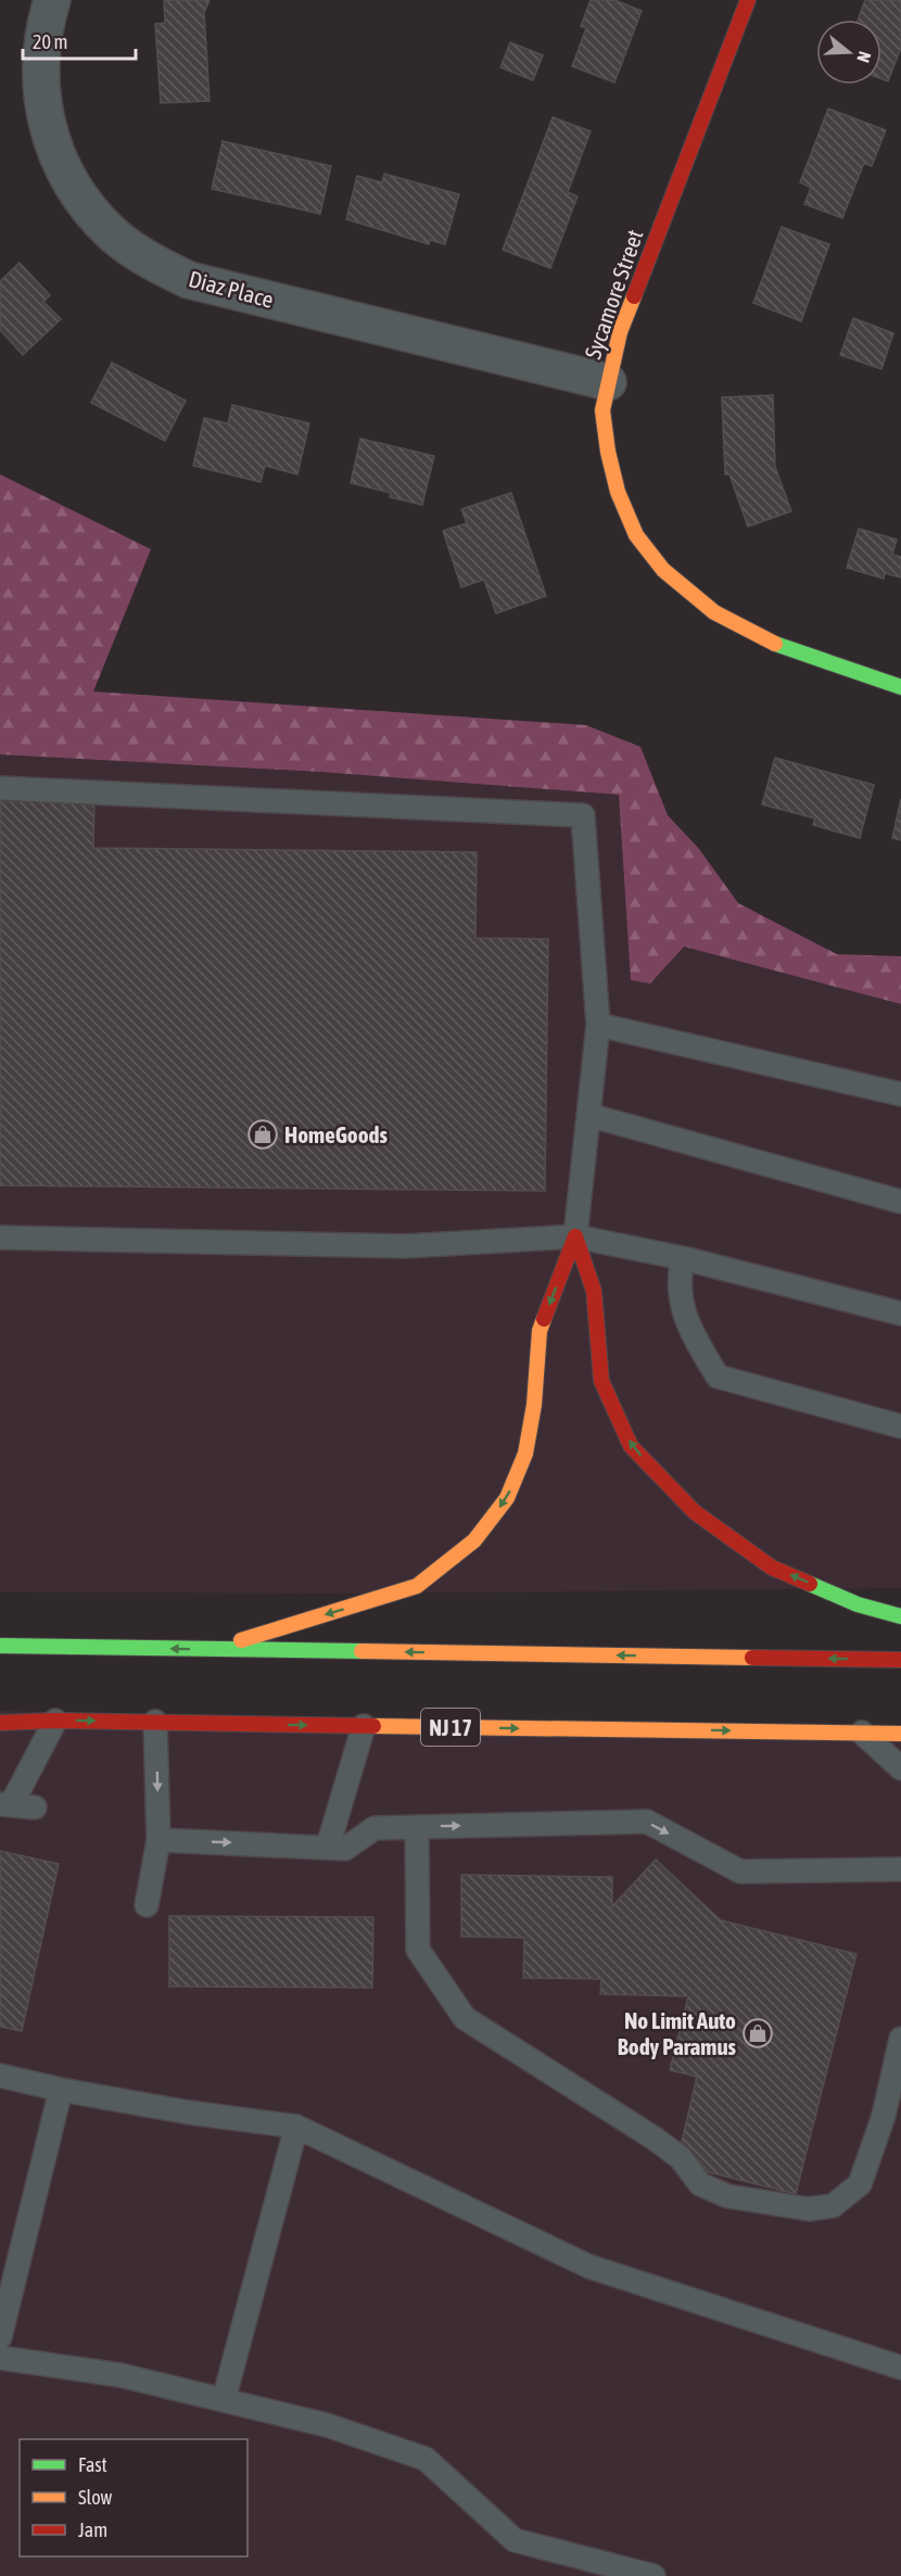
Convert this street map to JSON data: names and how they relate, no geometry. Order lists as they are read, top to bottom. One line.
{"streets":{"main road":["Sycamore Street","NJ 17"],"street":["Diaz Place"]},"crossings":[["Diaz Place","Sycamore Street"]],"places":{"shop":["HomeGoods","No Limit Auto Body Paramus"]},"legend":["Fast","Slow","Jam"],"scale_bar":"20 m","north":"right"}
